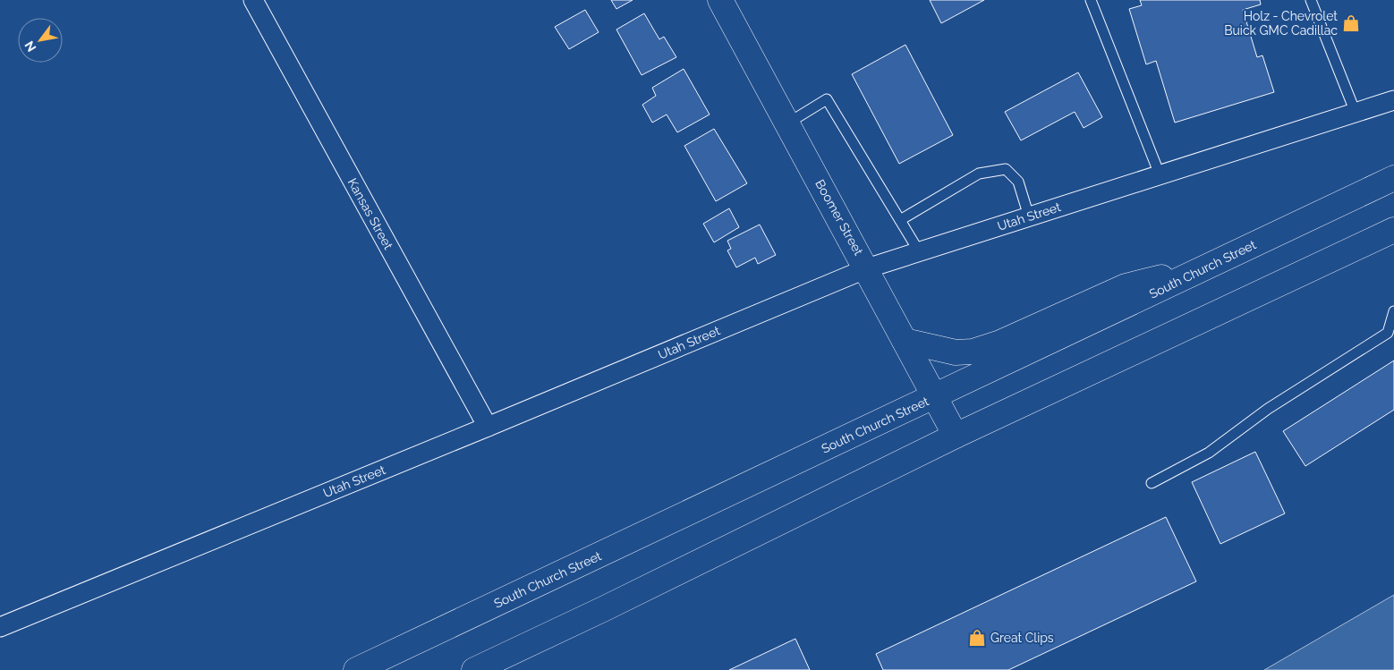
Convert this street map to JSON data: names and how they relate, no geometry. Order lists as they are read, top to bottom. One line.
{"streets":{"main road":["Boomer Street","South Church Street"],"street":["Kansas Street","Utah Street"]},"crossings":[["Kansas Street","Utah Street"],["Utah Street","Boomer Street"],["Boomer Street","South Church Street"]],"places":{"shop":["Holz - Chevrolet Buick GMC Cadillac","Great Clips"]},"north":"bottom left"}
